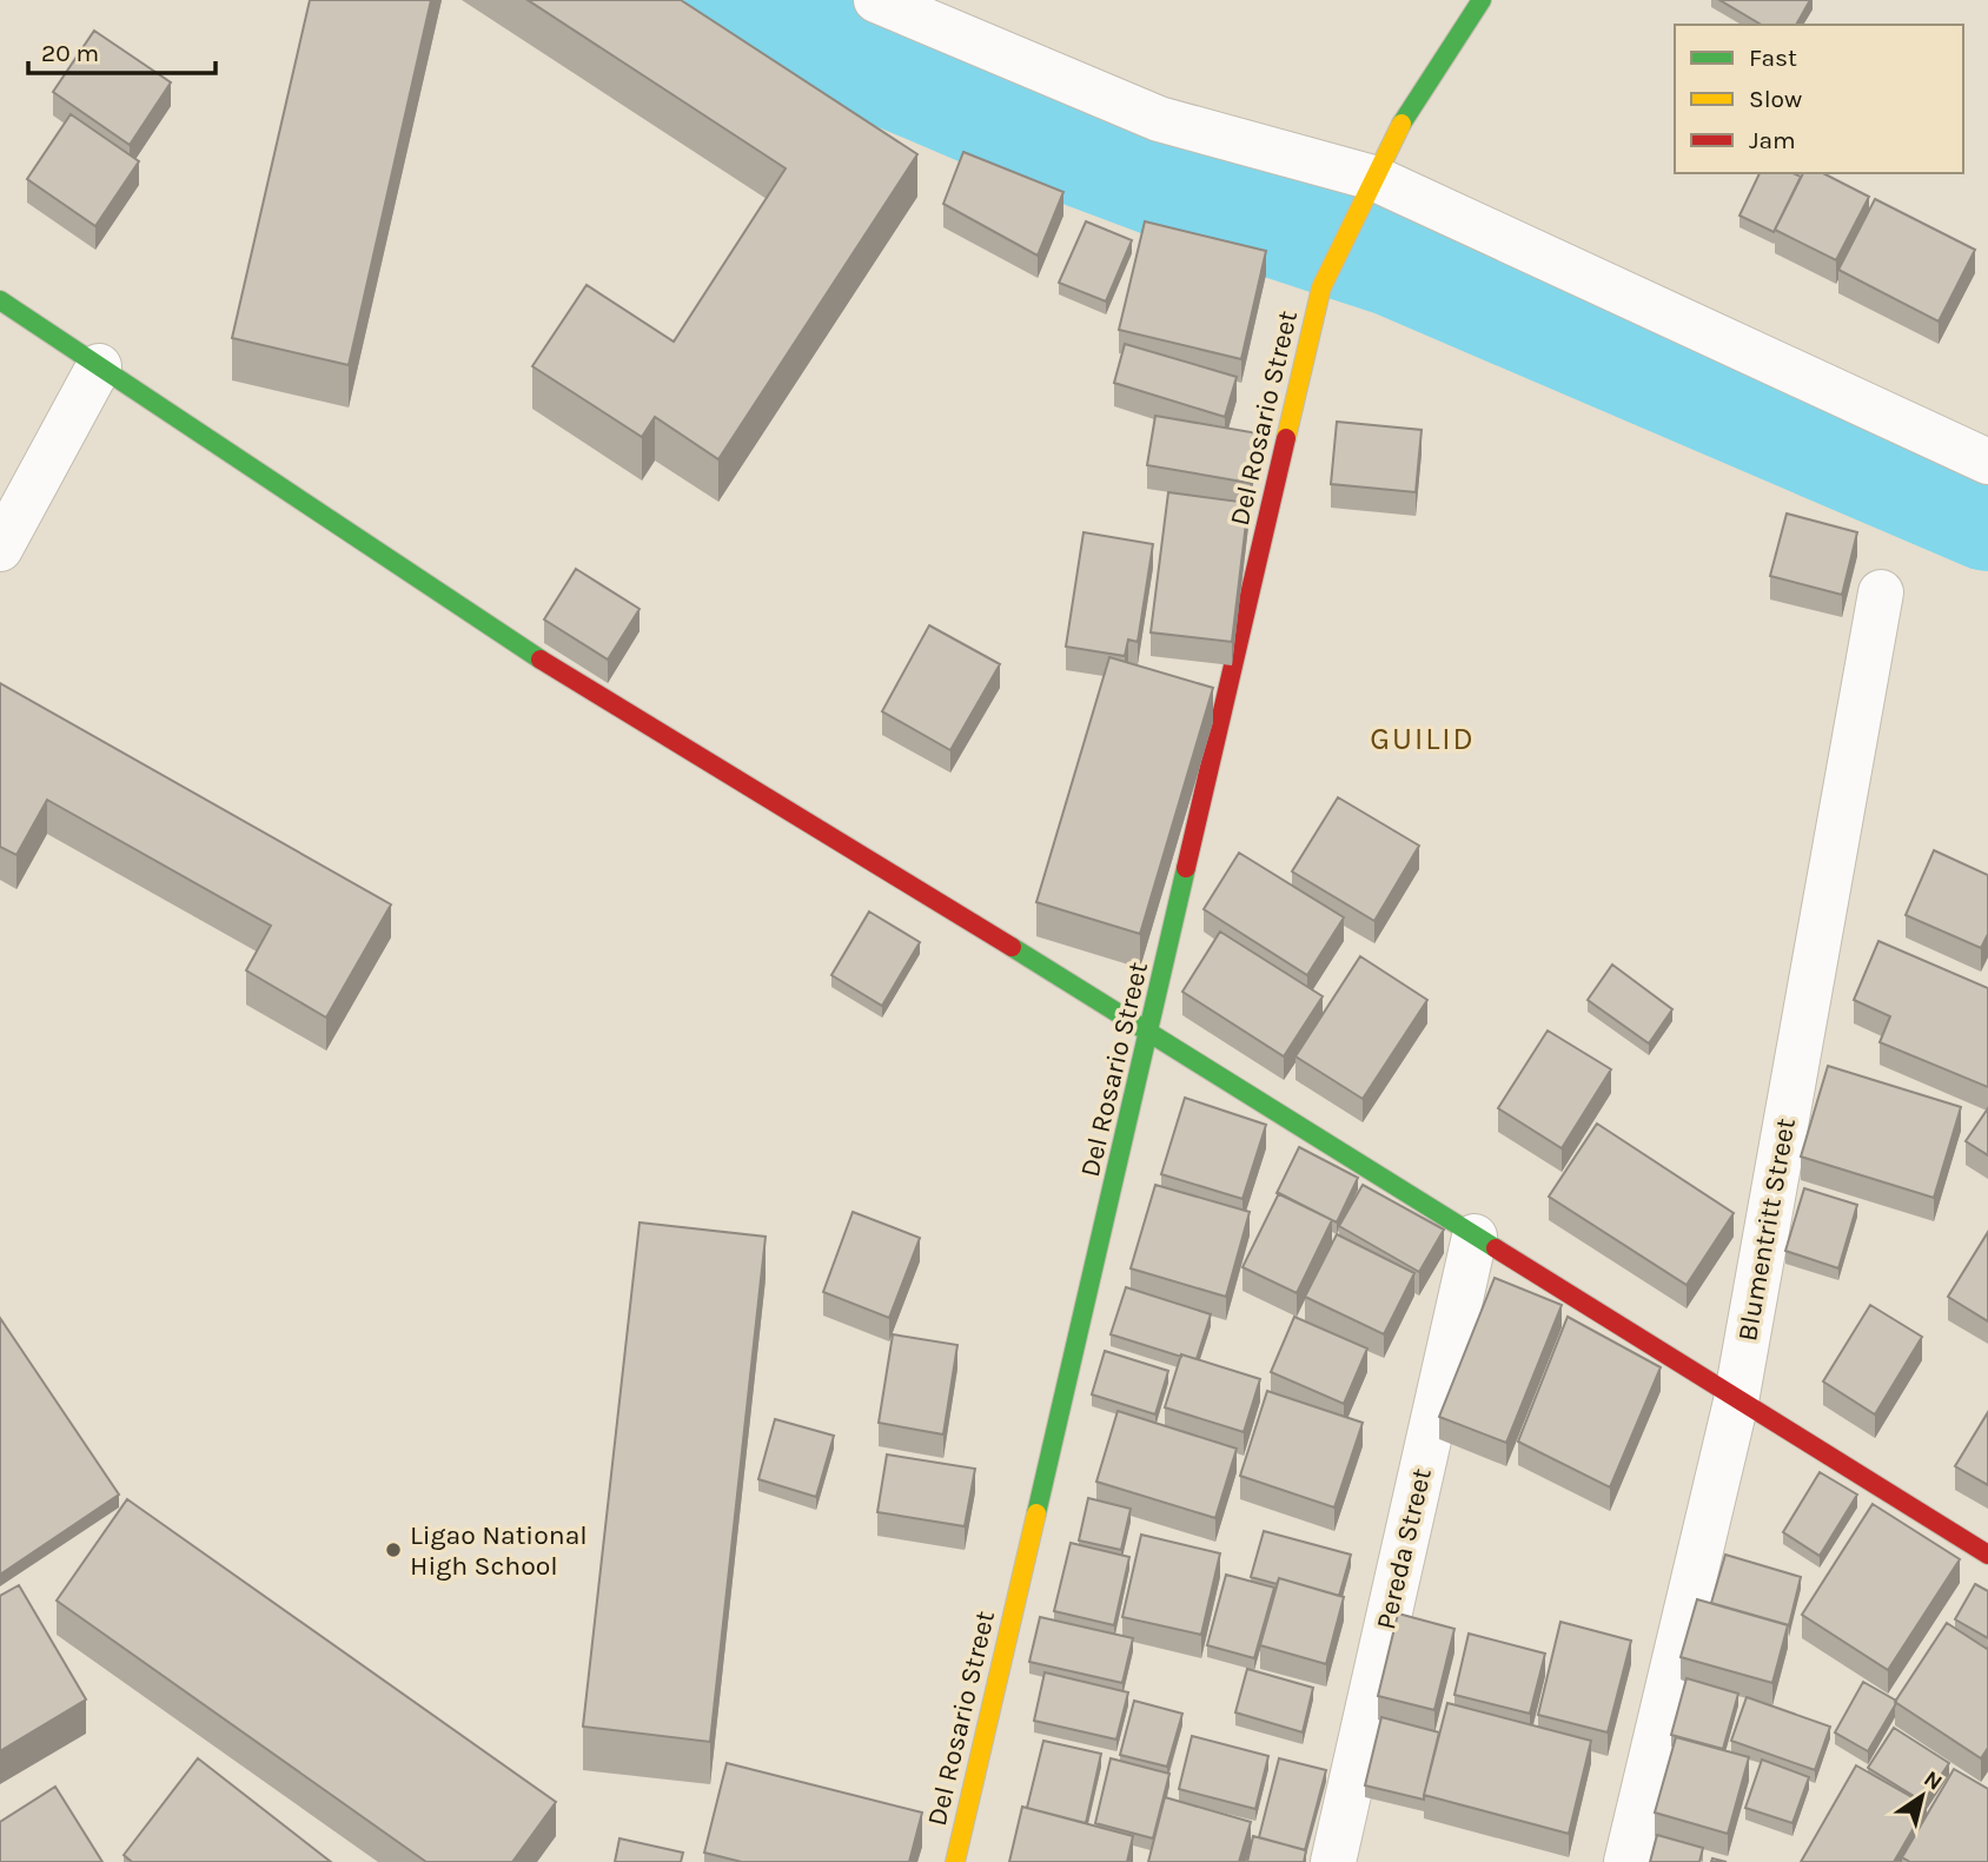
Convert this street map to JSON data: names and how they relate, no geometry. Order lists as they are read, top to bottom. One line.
{"streets":{"street":["Del Rosario Street","Blumentritt Street","Pereda Street"]},"districts":["GUILID"],"places":["Ligao National High School"],"legend":["Fast","Slow","Jam"],"scale_bar":"20 m","north":"top right"}
